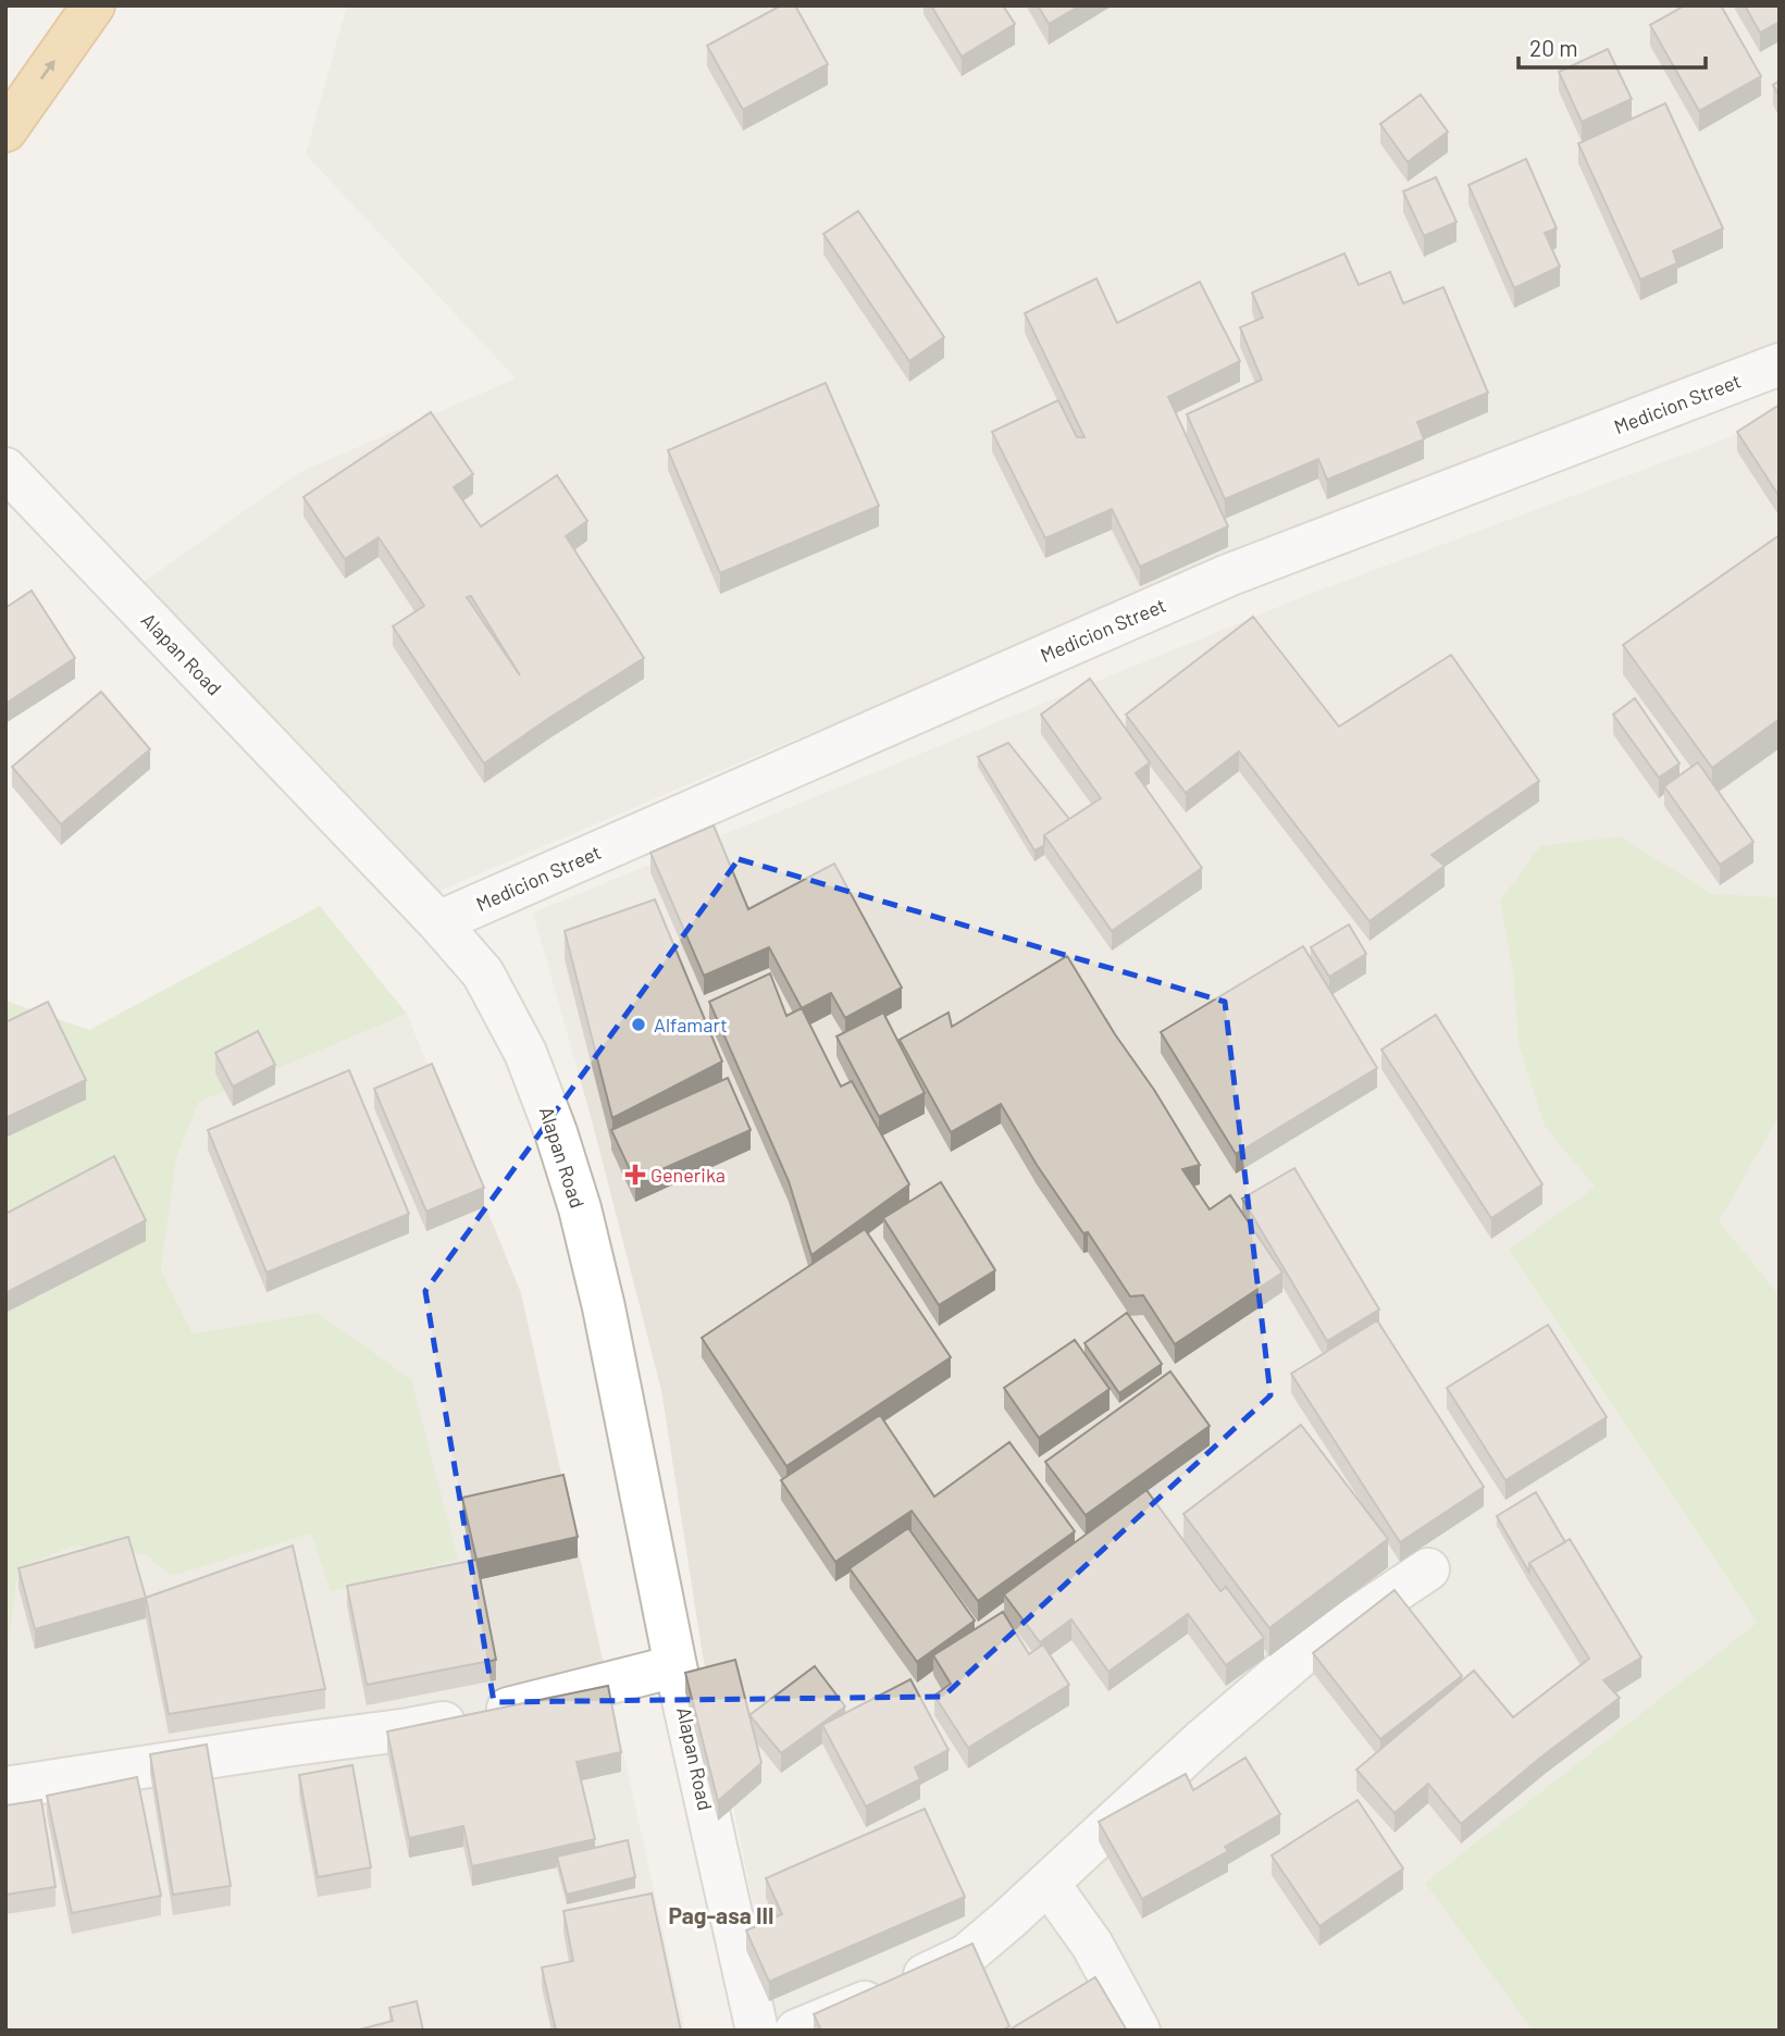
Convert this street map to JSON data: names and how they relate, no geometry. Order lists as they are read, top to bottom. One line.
{"streets":{"street":["Medicion Street","Alapan Road"]},"crossings":[["Medicion Street","Alapan Road"]],"districts":["Pag-asa III"],"places":{"other":["Alfamart"],"health":["Generika"]},"scale_bar":"20 m"}
